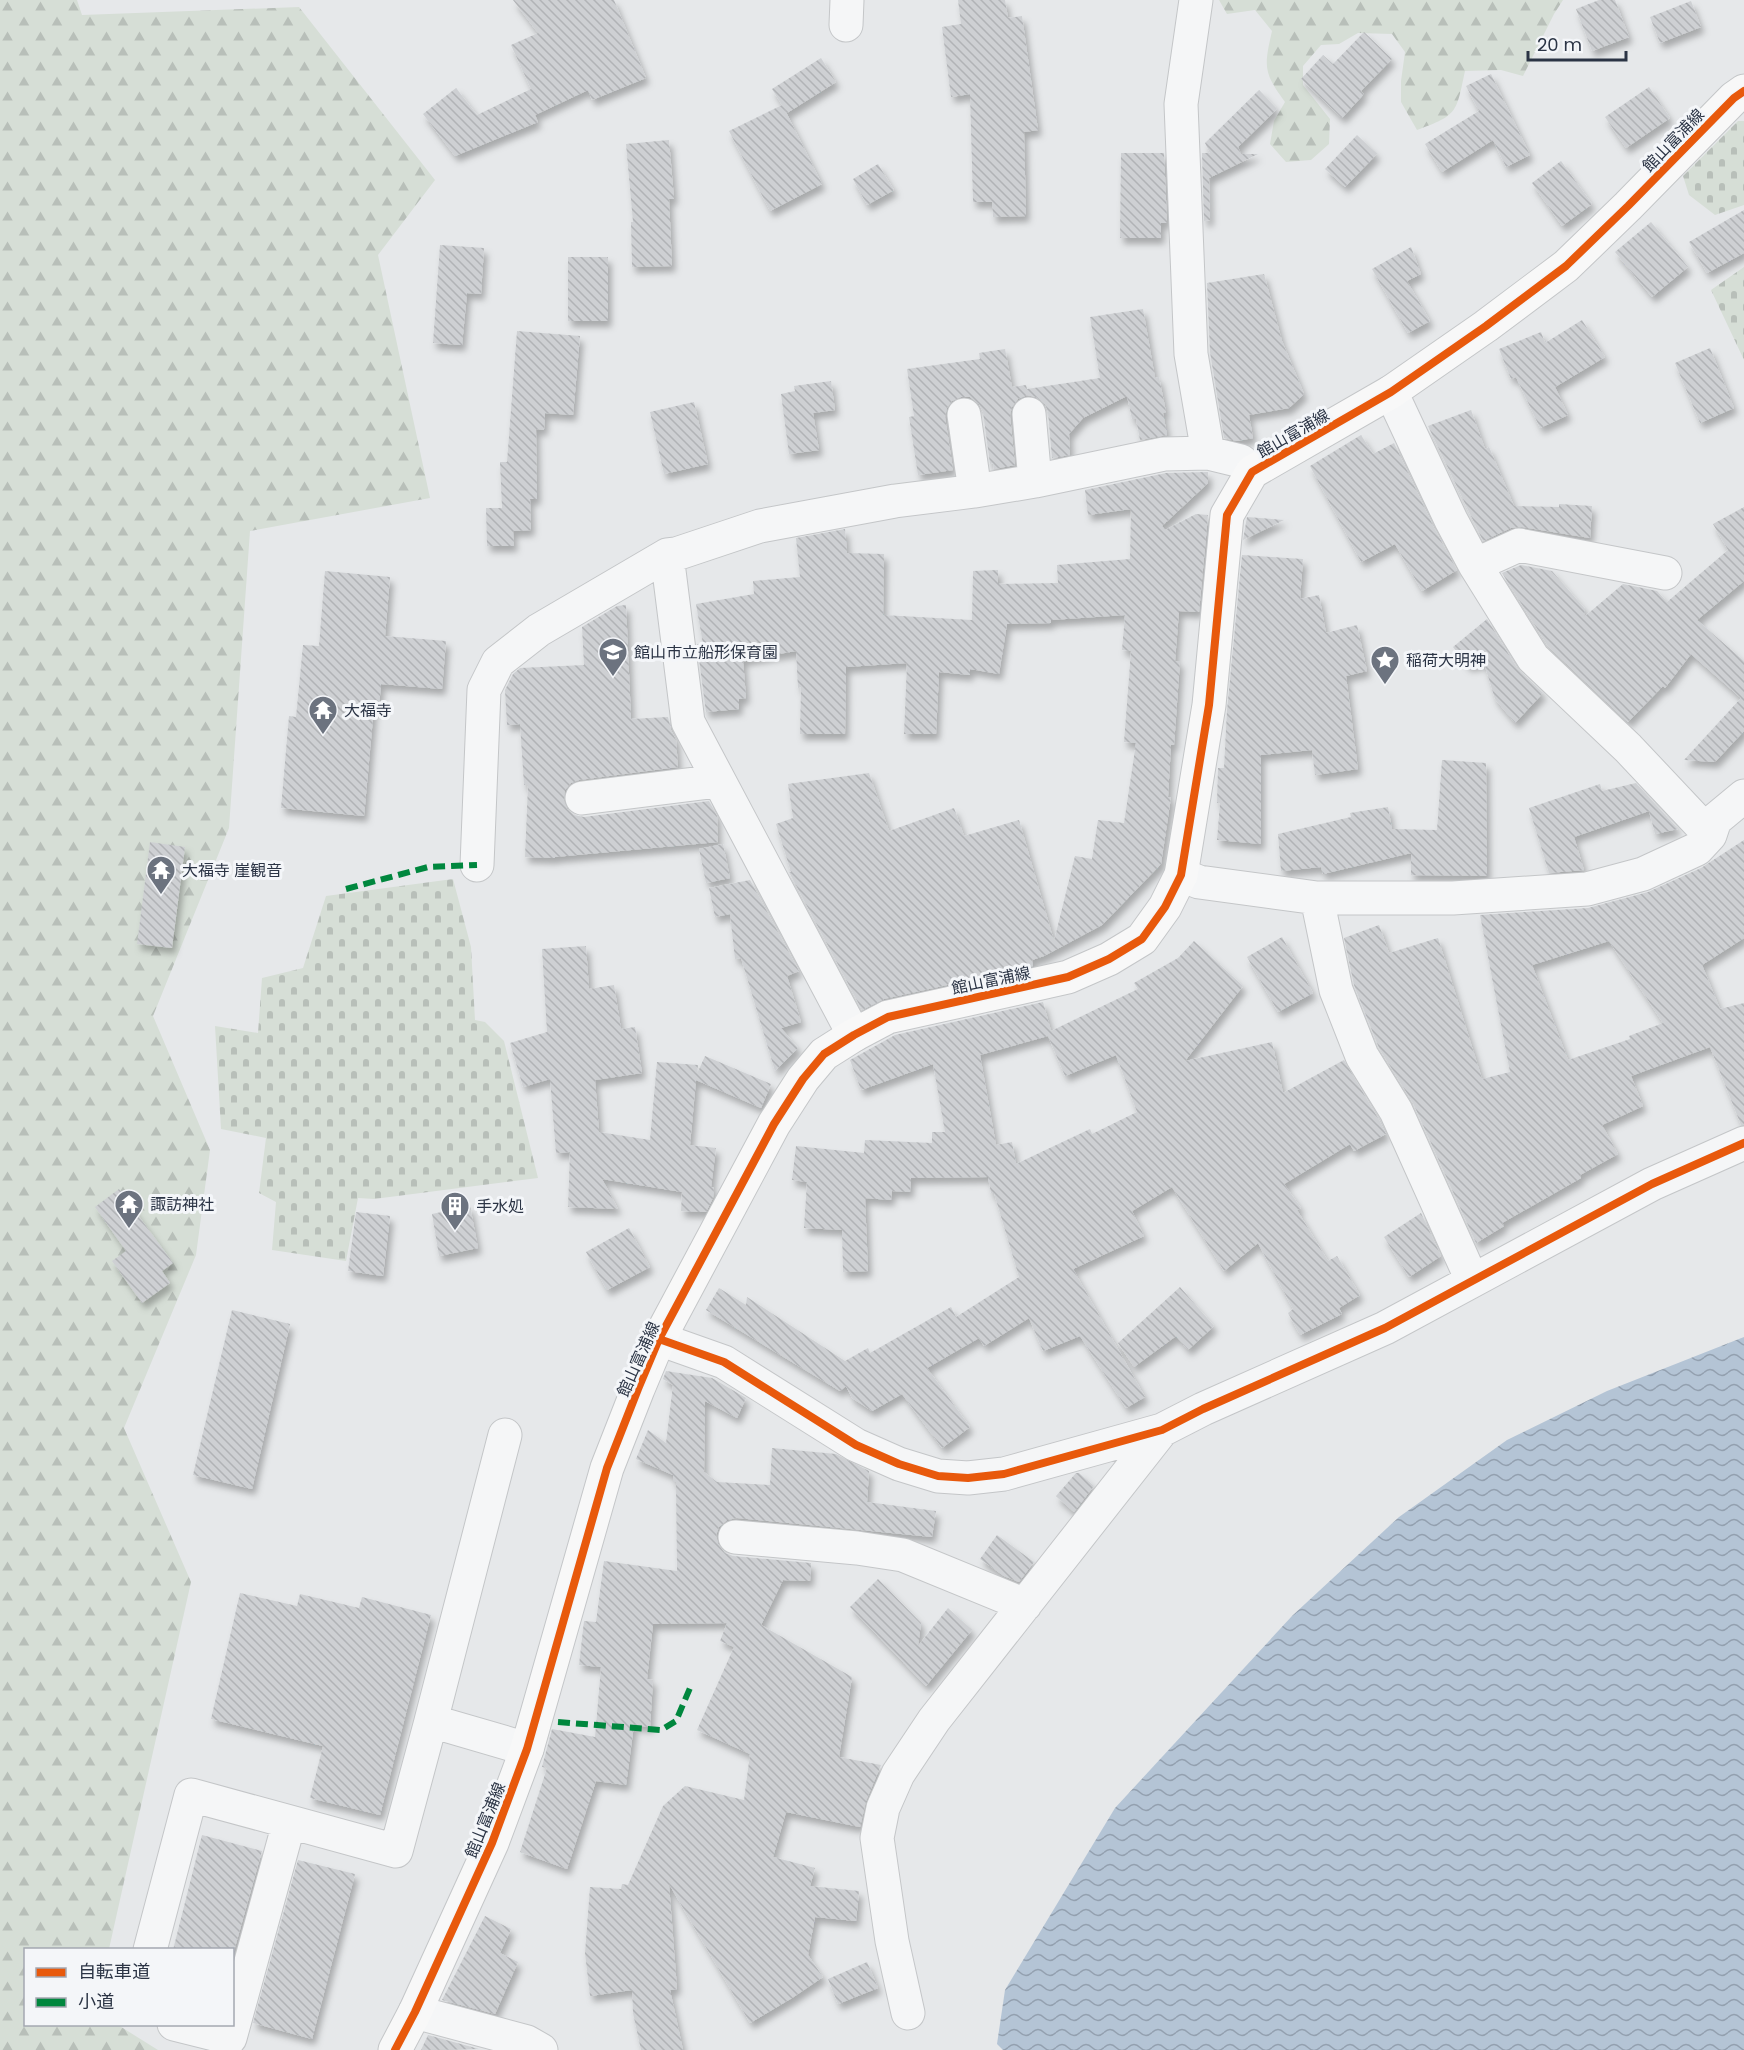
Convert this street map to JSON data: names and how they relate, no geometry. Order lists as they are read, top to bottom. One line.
{"streets":{"main road":["館山富浦線"]},"places":{"school or university":["館山市立船形保育園"],"place":["稲荷大明神"],"temple":["大福寺","大福寺 崖観音","諏訪神社"],"building":["手水処"]},"legend":["自転車道","小道"],"scale_bar":"20 m"}
